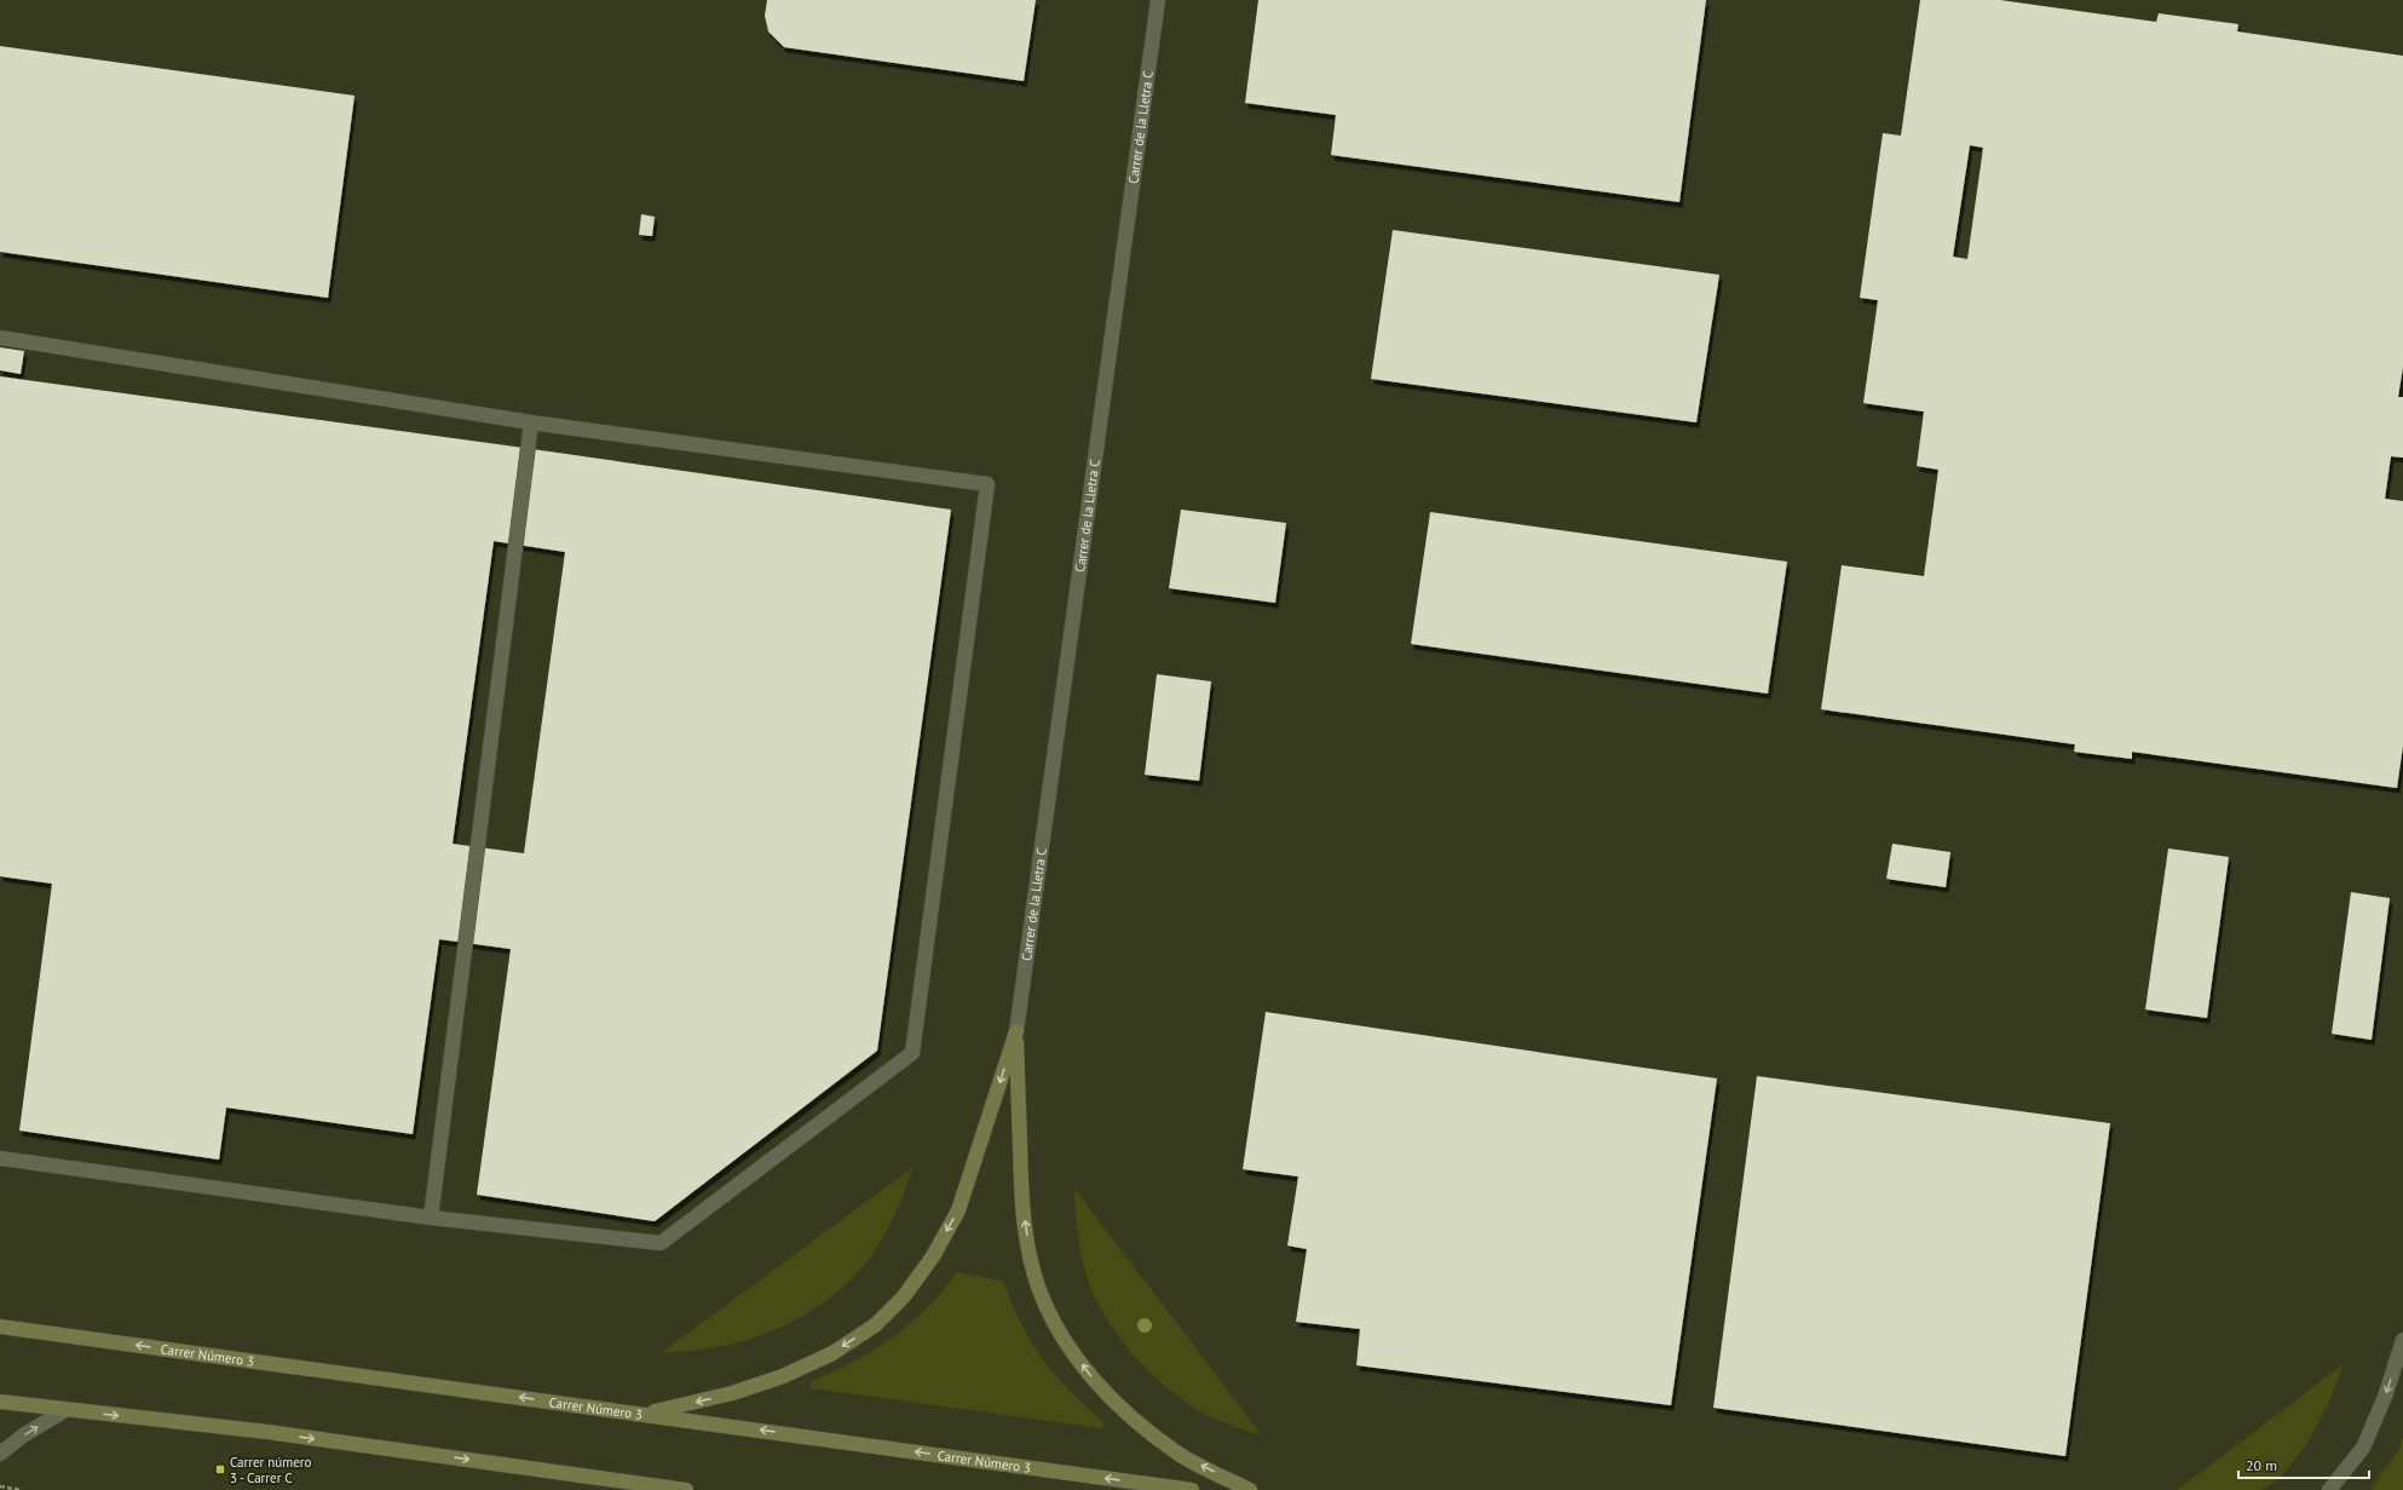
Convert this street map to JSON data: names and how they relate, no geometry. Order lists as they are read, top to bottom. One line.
{"streets":{"main road":["Carrer Número 3"],"street":["Carrer de la Lletra C"]},"places":{"transit":["Carrer número 3 - Carrer C"]},"scale_bar":"20 m"}
